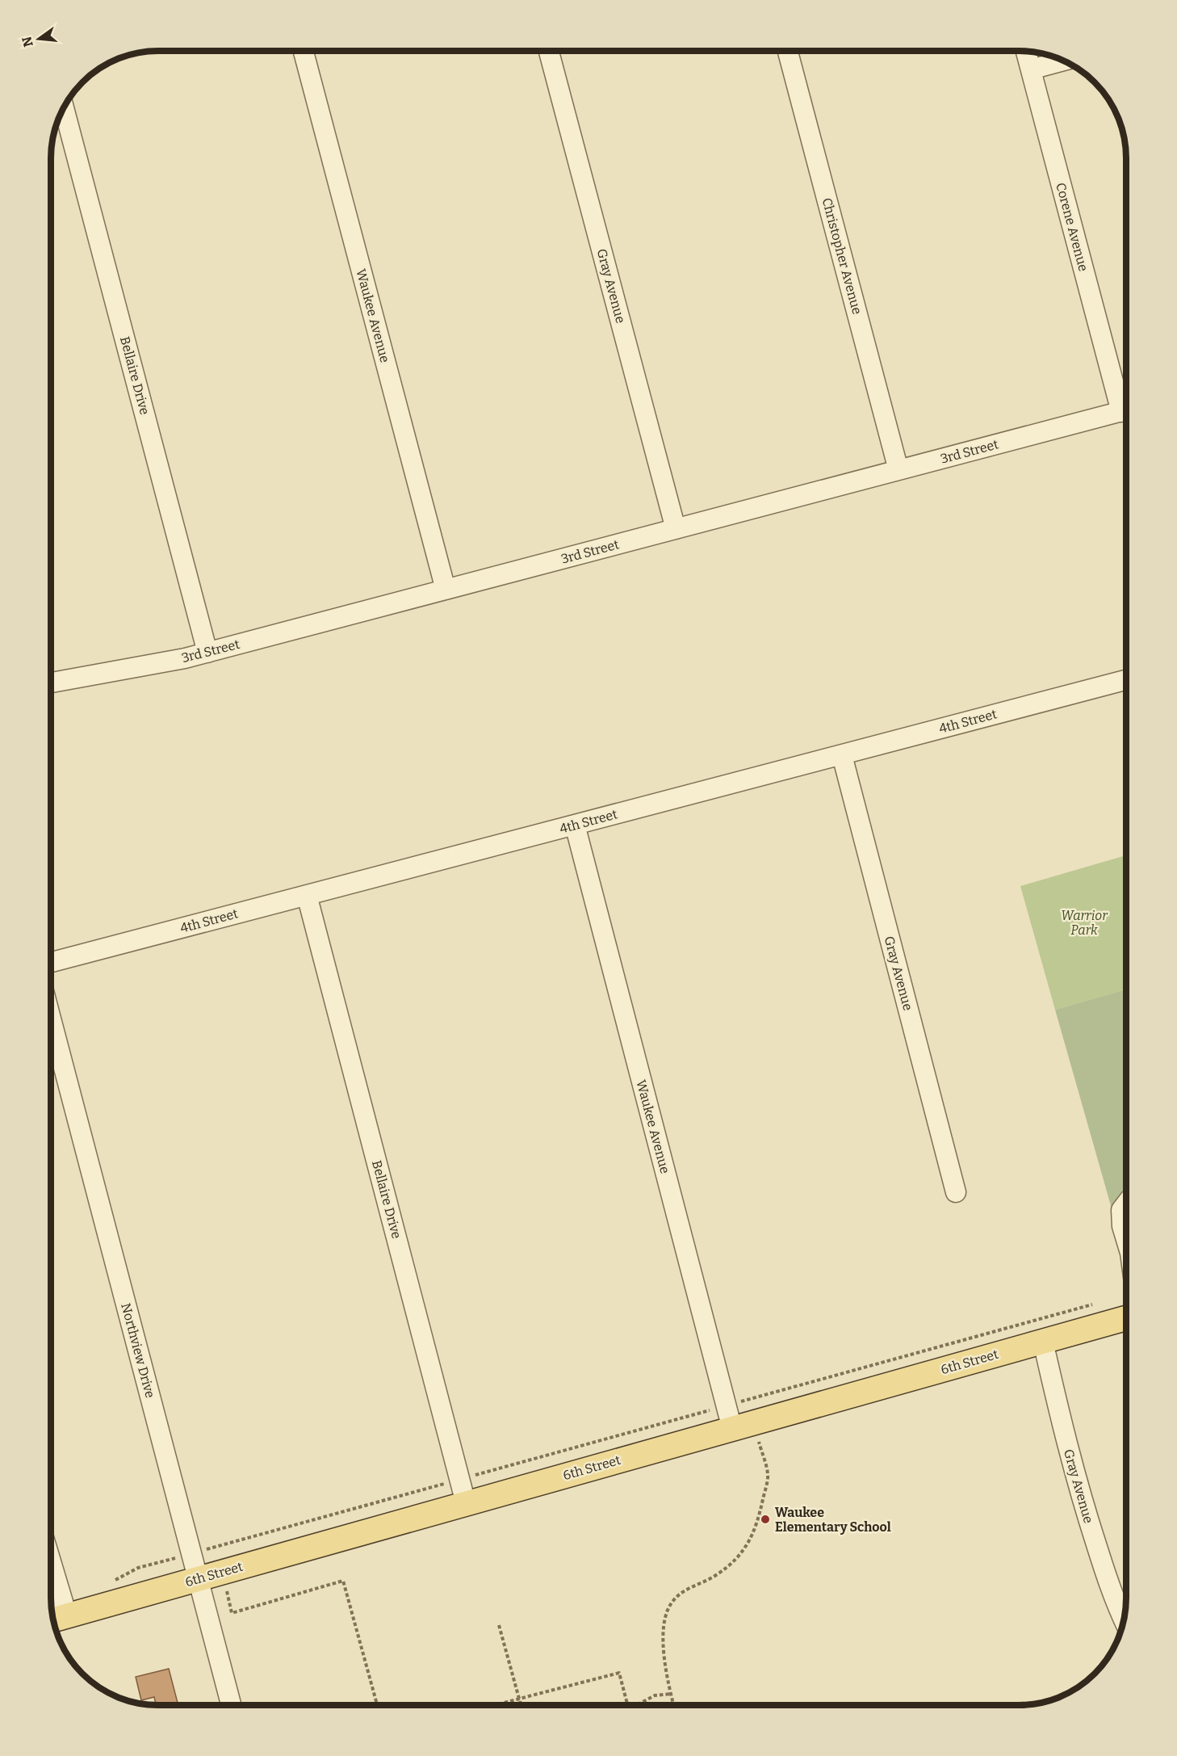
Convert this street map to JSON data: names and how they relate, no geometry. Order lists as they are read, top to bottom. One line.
{"streets":{"main road":["6th Street"],"street":["Corene Avenue","Christopher Avenue","Gray Avenue","Waukee Avenue","Bellaire Drive","3rd Street","4th Street","Northview Drive"]},"crossings":[["Christopher Avenue","3rd Street"],["Gray Avenue","3rd Street"],["Gray Avenue","4th Street"],["Gray Avenue","6th Street"],["Waukee Avenue","3rd Street"],["Waukee Avenue","4th Street"],["Waukee Avenue","6th Street"],["Bellaire Drive","3rd Street"],["Bellaire Drive","4th Street"],["Bellaire Drive","6th Street"],["Northview Drive","6th Street"]],"parks":["Warrior Park"],"places":["Waukee Elementary School"],"north":"left"}
